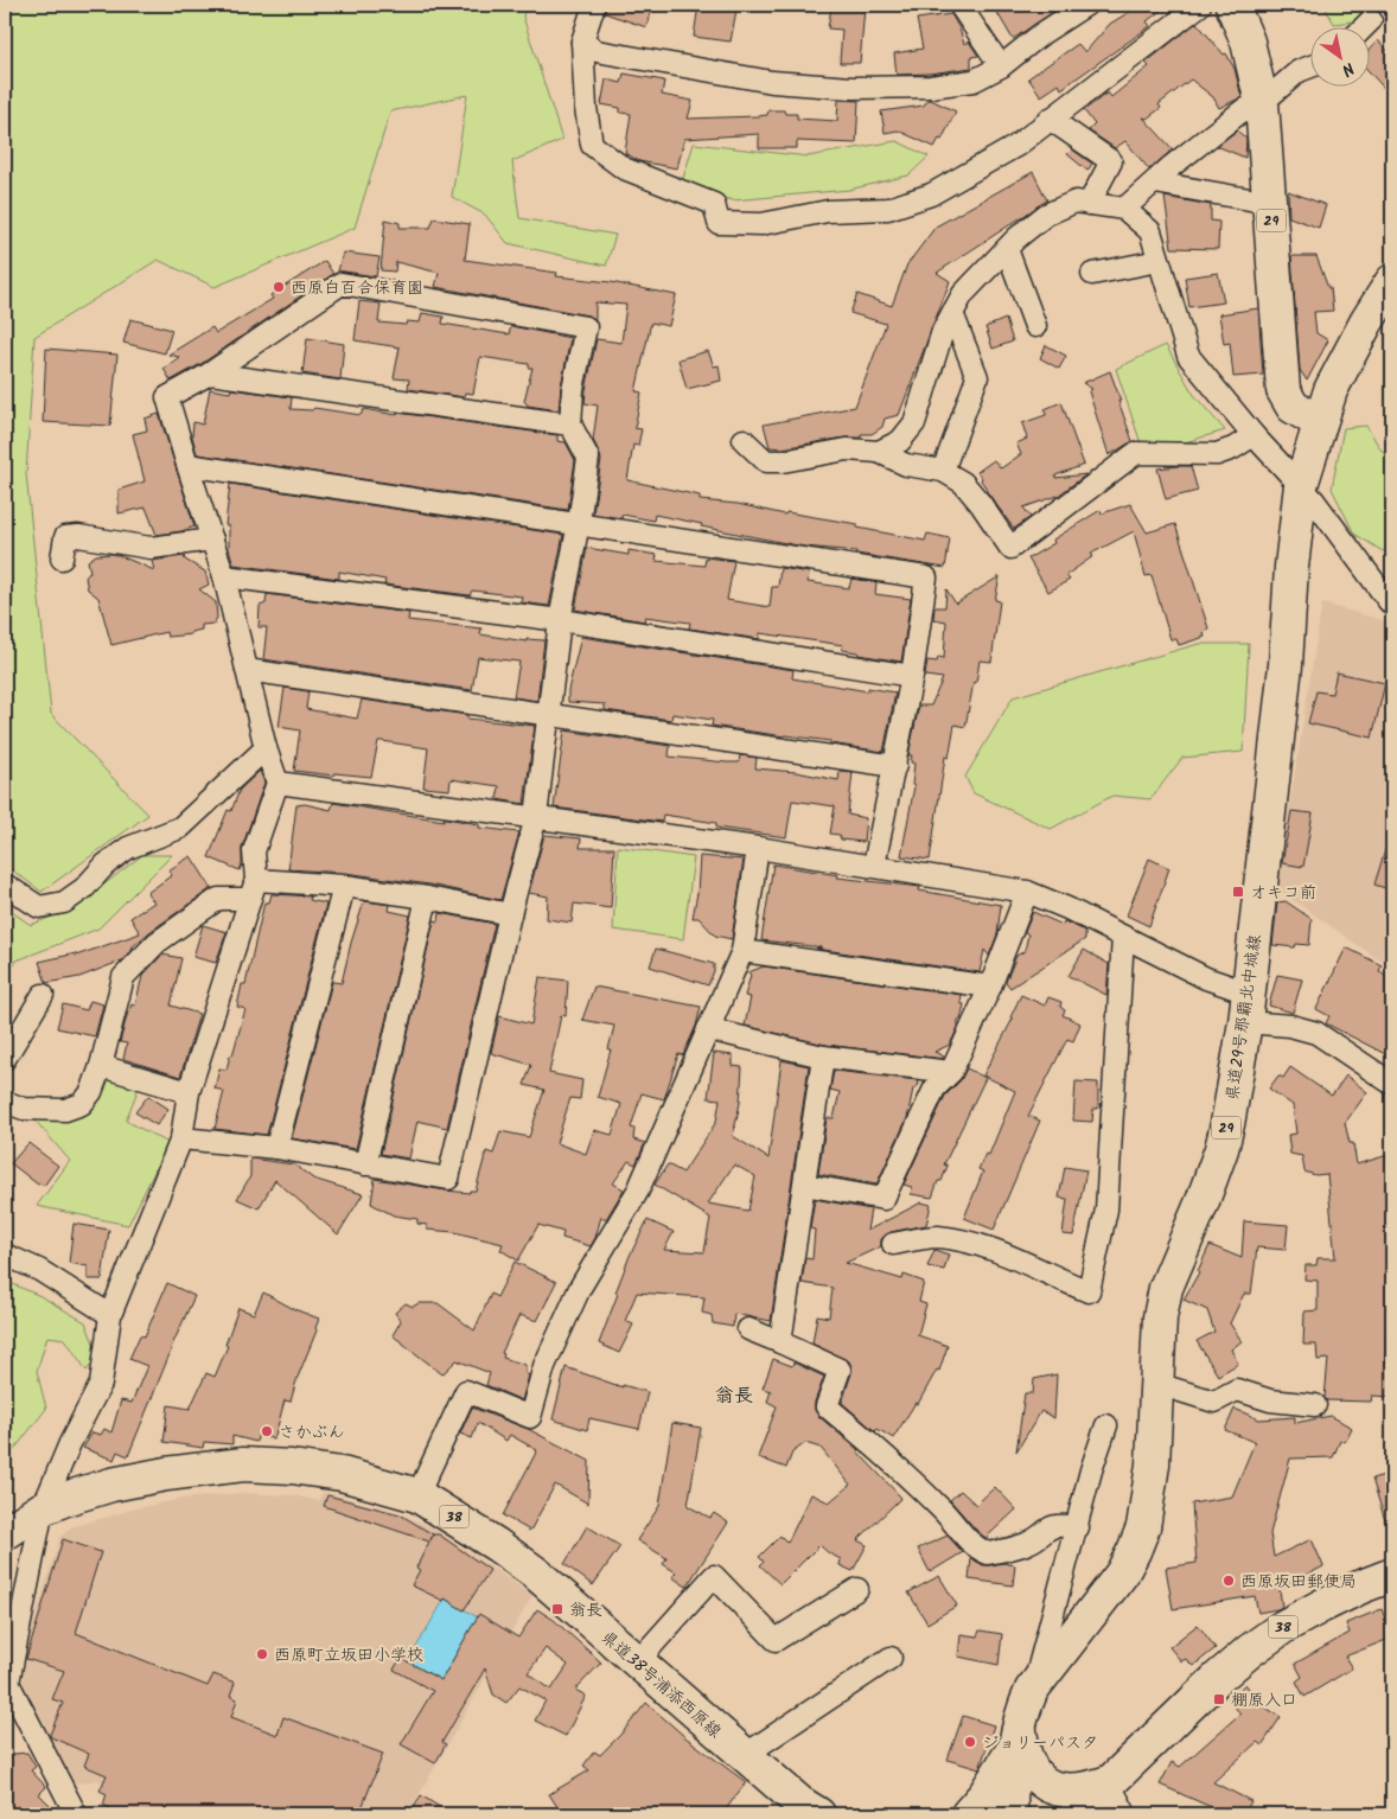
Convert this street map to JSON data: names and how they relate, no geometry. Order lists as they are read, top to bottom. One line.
{"streets":{"main road":["29","県道29号那覇北中城線","38","県道38号浦添西原線"]},"crossings":[["29","県道29号那覇北中城線"]],"districts":["翁長"],"places":{"other":["西原白百合保育園","さかぶん","西原坂田郵便局","西原町立坂田小学校","ジョリーパスタ"],"transit":["オキコ前","翁長","棚原入口"]},"north":"bottom right"}
